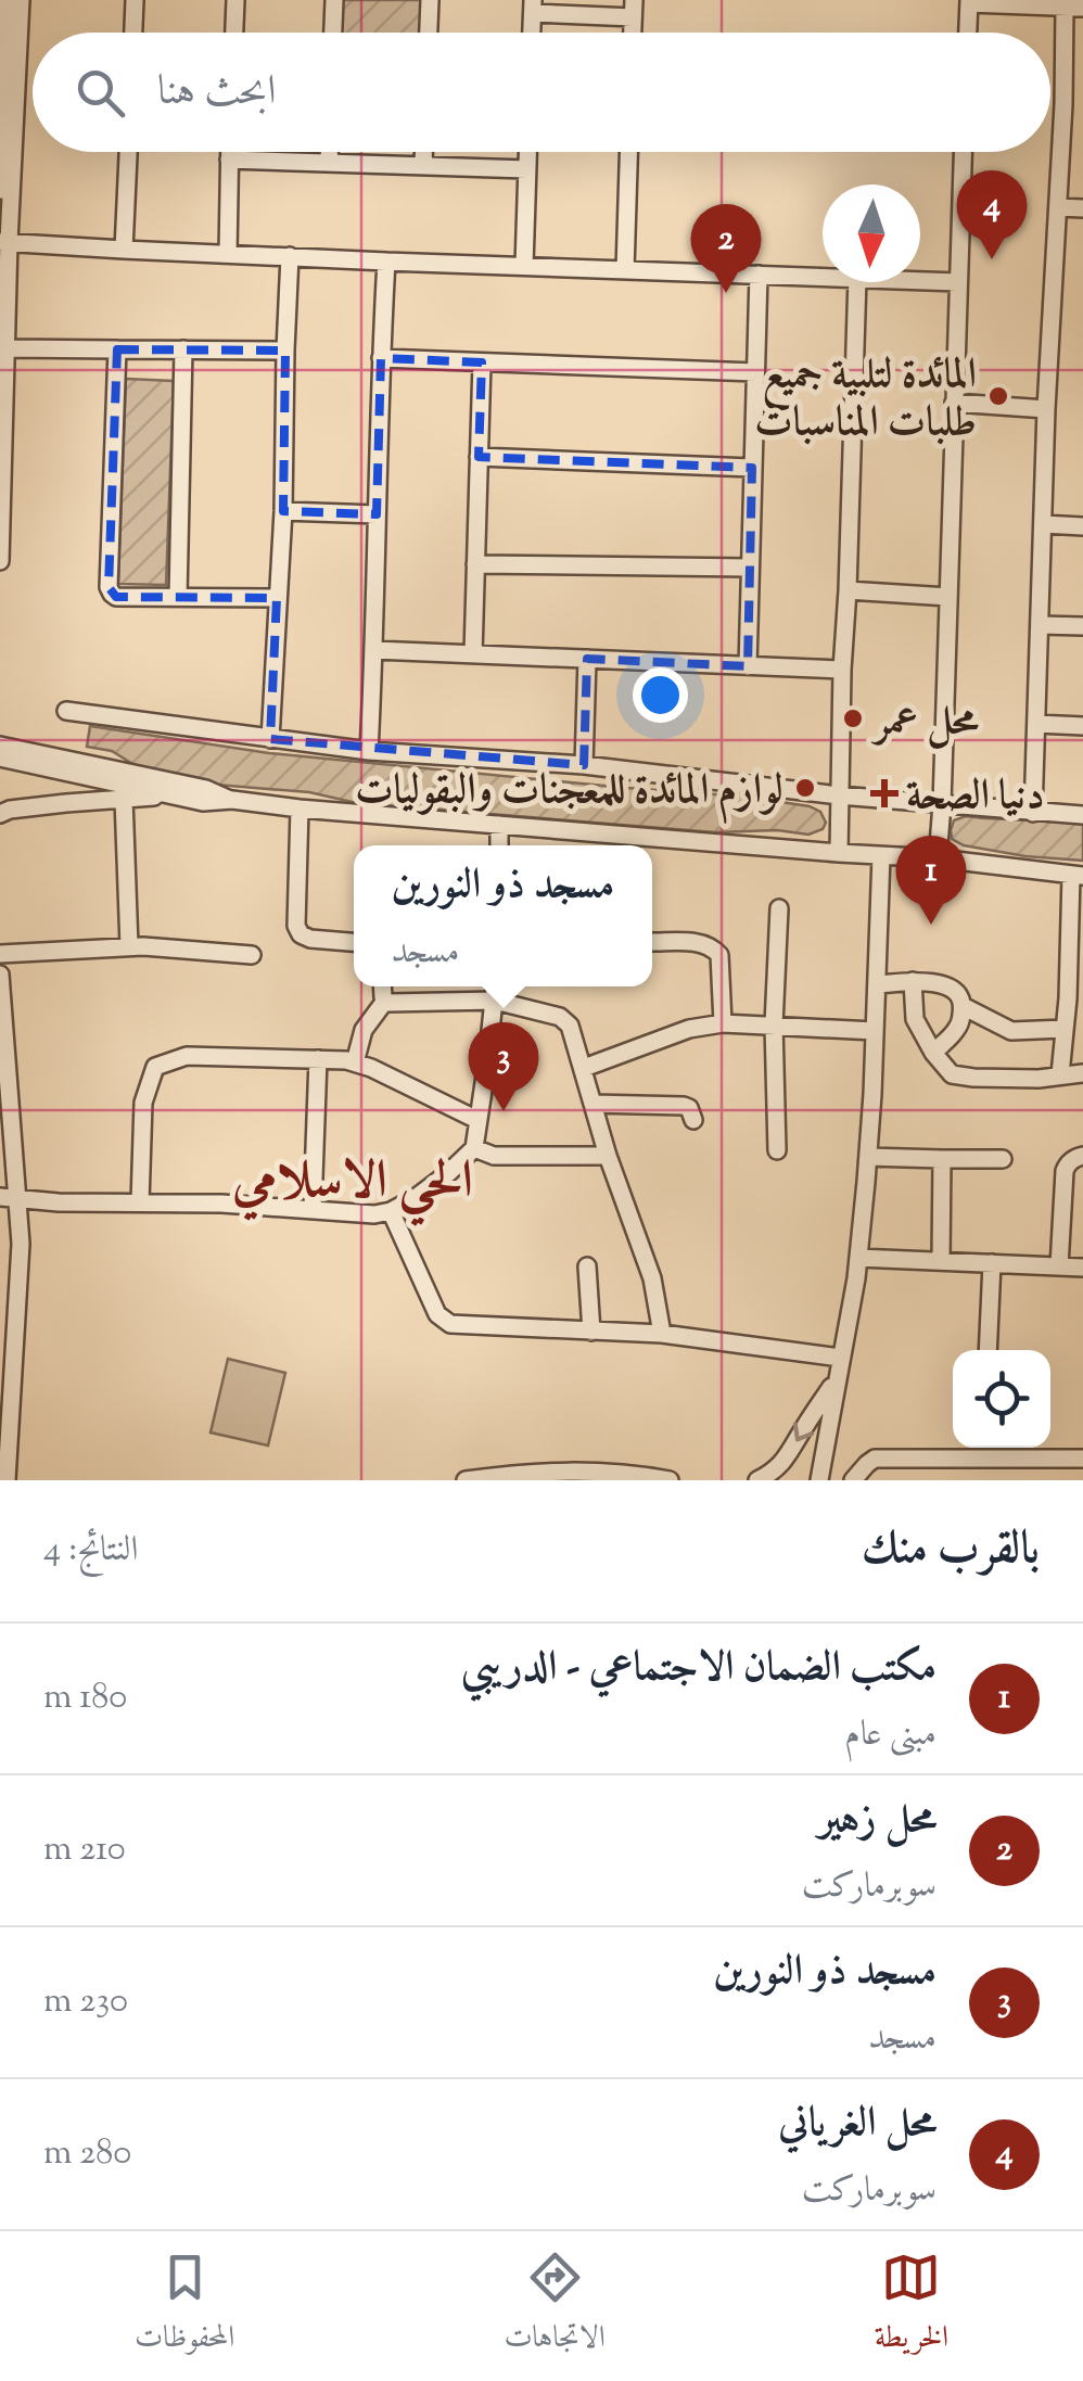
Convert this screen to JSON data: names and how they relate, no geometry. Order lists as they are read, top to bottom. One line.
{"districts":["الحي الاسلامي"],"places":{"other":["المائدة لتلبية جميع طلبات المناسبات","محل عمر","لوازم المائدة للمعجنات والبقوليات"],"health":["دنيا الصحة"]},"north":"bottom","page":{"search":"ابحث هنا","pins":["4","2","1","3"],"popup":["مسجد ذو النورين","مسجد"],"heading":["بالقرب منك","النتائج: 4"],"list":[{"mark":"1","name":"مكتب الضمان الاجتماعي - الدريبي","note":"مبنى عام","value":"180 m"},{"mark":"2","name":"محل زهير","note":"سوبرماركت","value":"210 m"},{"mark":"3","name":"مسجد ذو النورين","note":"مسجد","value":"230 m"},{"mark":"4","name":"محل الغرياني","note":"سوبرماركت","value":"280 m"}],"nav":["الخريطة","الاتجاهات","المحفوظات"]}}
